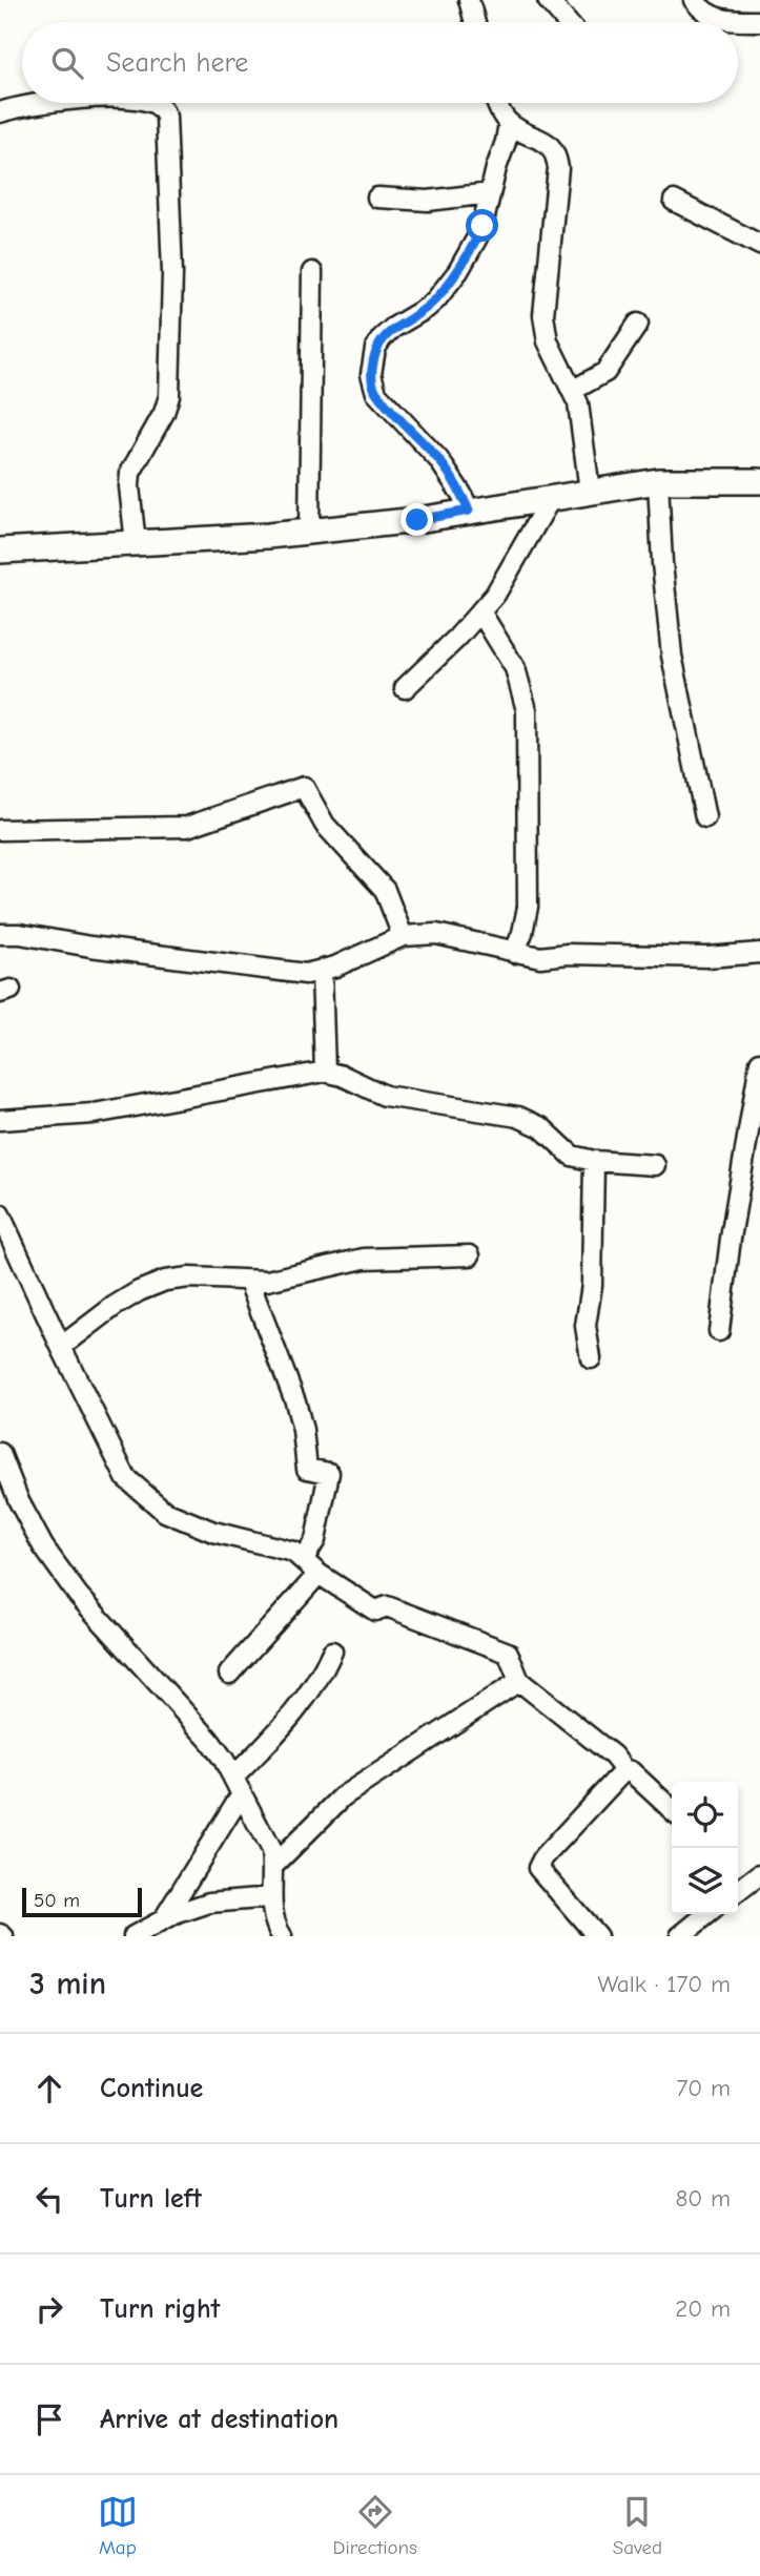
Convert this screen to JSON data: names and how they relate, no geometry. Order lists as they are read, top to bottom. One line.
{"scale_bar":"50 m","page":{"search":"Search here","scale":"50 m","heading":["3 min","Walk · 170 m"],"list":[["Continue","70 m"],["Turn left","80 m"],["Turn right","20 m"],"Arrive at destination"],"nav":["Map","Directions","Saved"]}}
